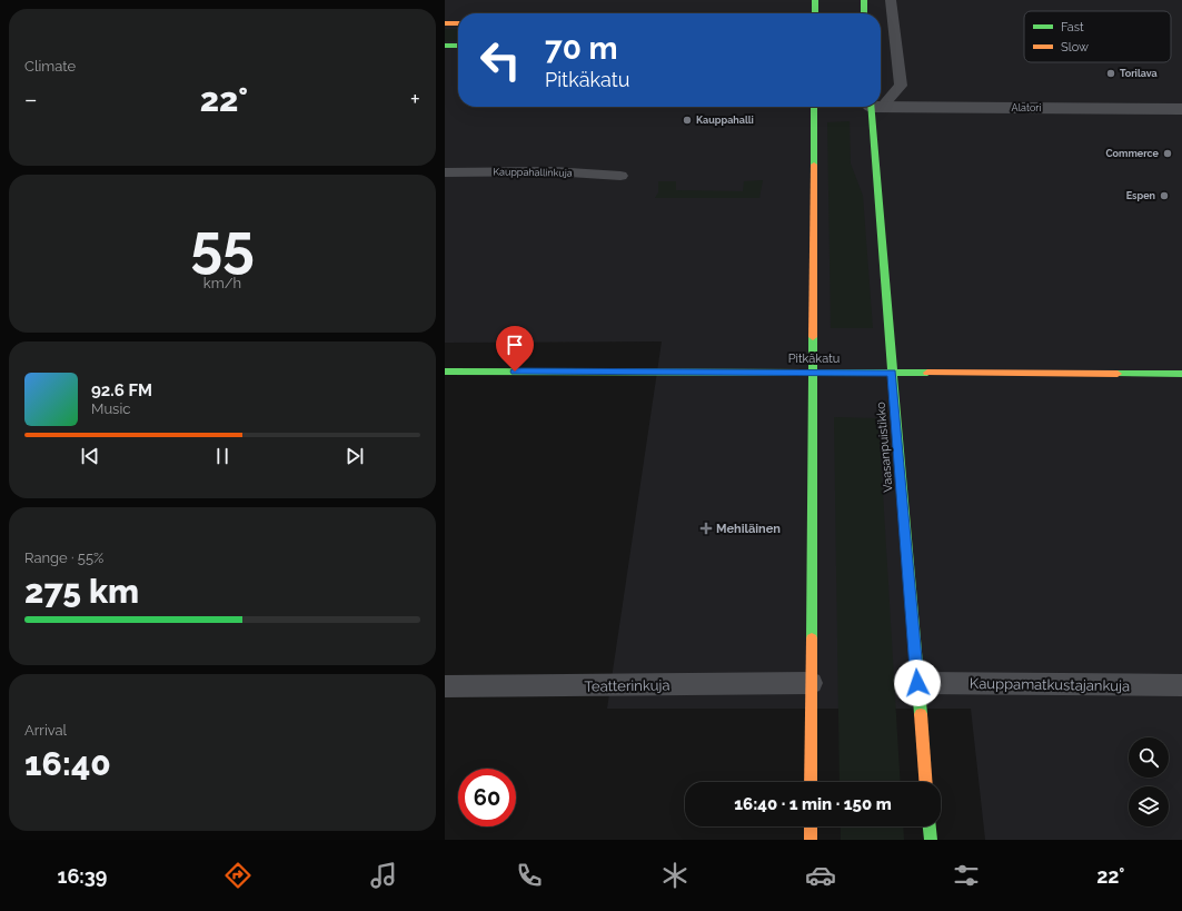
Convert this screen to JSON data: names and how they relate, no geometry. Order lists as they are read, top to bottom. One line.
{"streets":{"main road":["Pitkäkatu","Vaasanpuistikko"],"street":["Alatori"],"lane":["Kauppahallinkuja","Kauppamatkustajankuja","Teatterinkuja"]},"crossings":[["Alatori","Vaasanpuistikko"],["Pitkäkatu","Vaasanpuistikko"],["Vaasanpuistikko","Kauppamatkustajankuja"]],"places":{"other":["Torilava","Kauppahalli","Commerce","Espen"],"health":["Mehiläinen"]},"legend":["Fast","Slow"],"page":{"tile":["Climate",["55","km/h"],["Range · 55%","275 km"],["Arrival","16:40"]],"turn":["70 m","Pitkäkatu"],"heat":["−","22°","+"],"song":["92.6 FM","Music"],"limit":"60","trip":"16:40 · 1 min · 150 m","tabs":["16:39","22°"]}}
